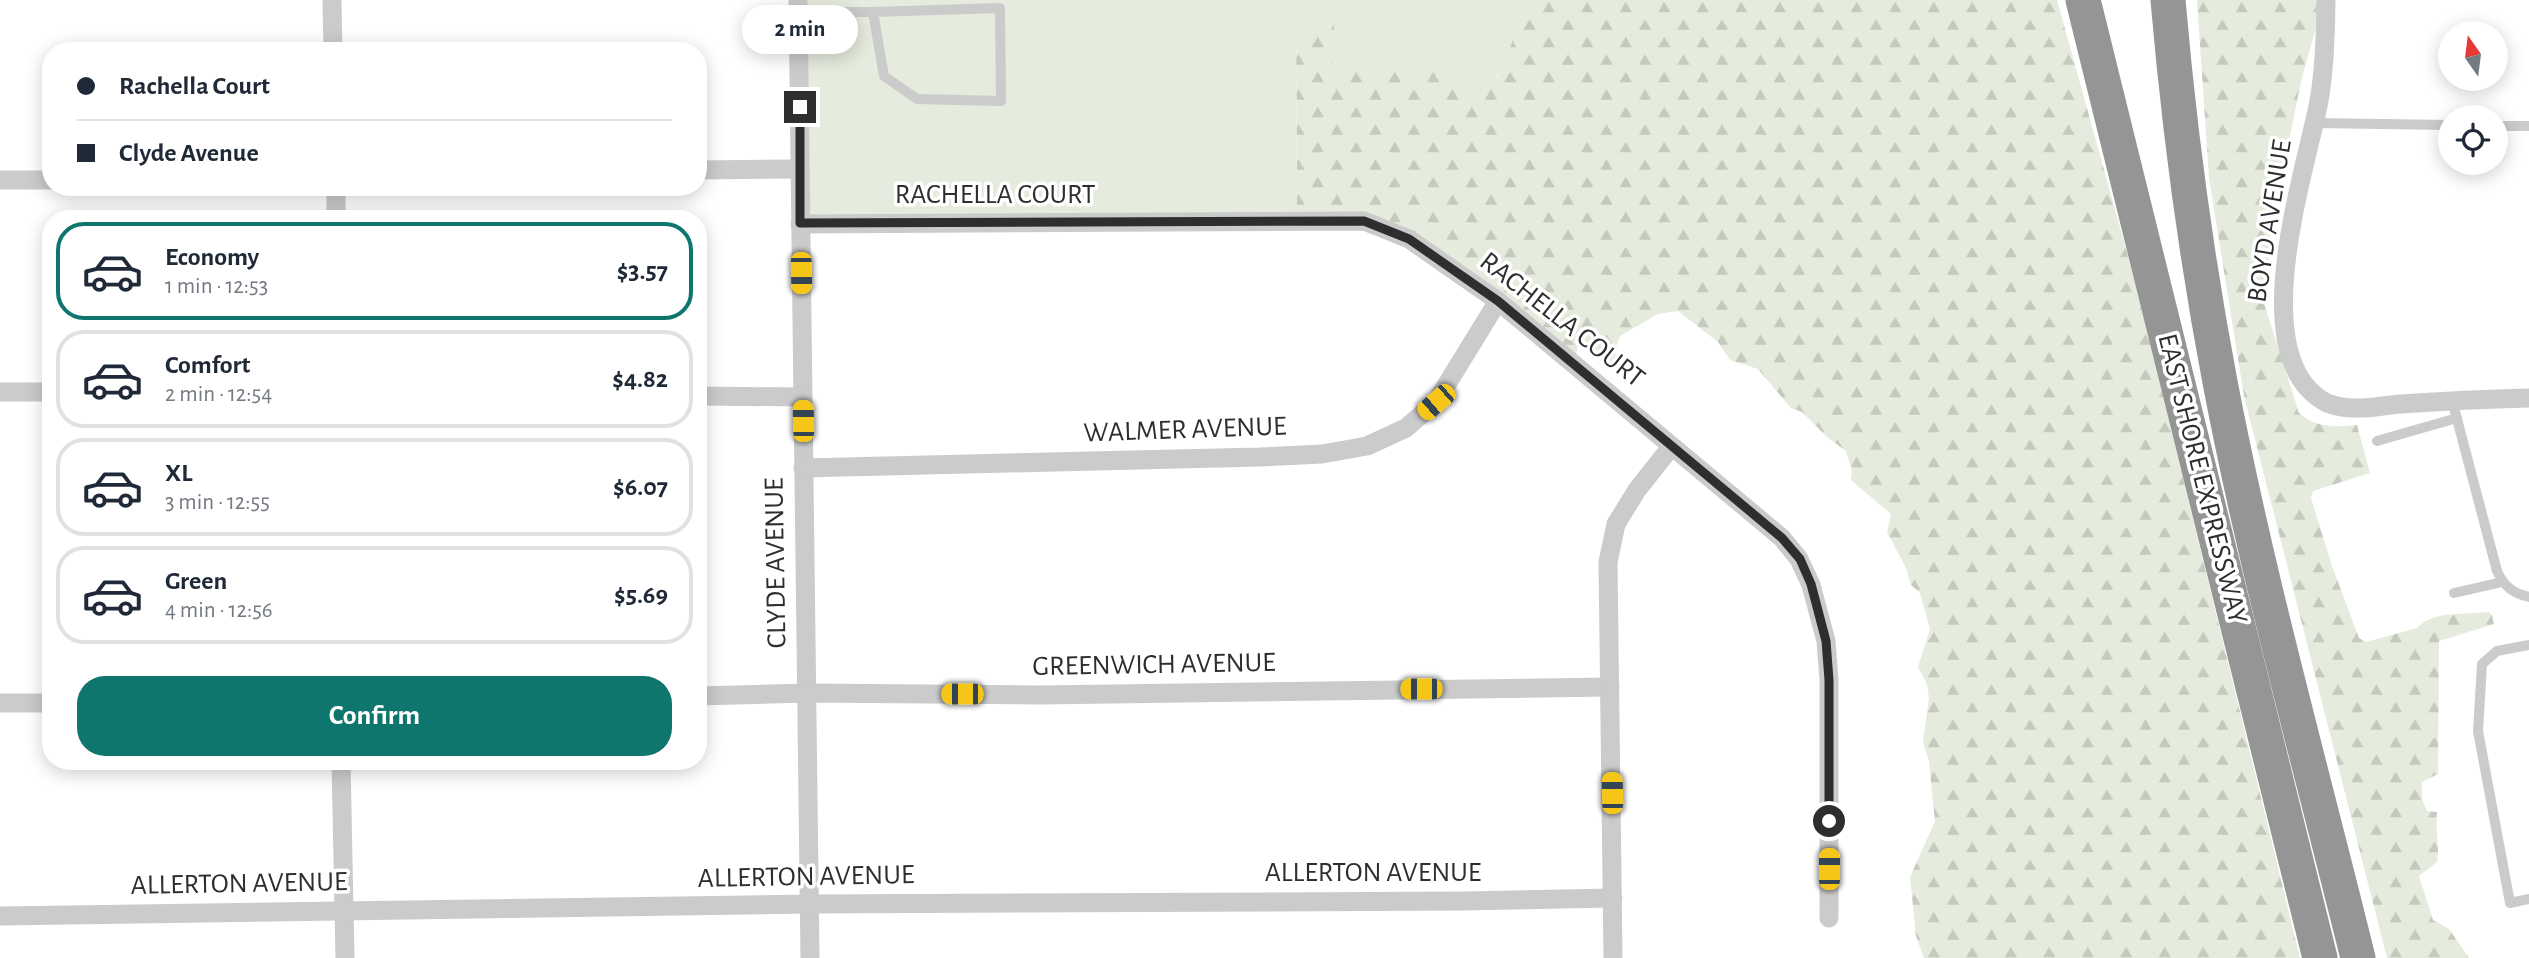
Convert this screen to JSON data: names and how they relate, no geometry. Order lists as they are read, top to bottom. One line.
{"streets":{"highway":["EAST SHORE EXPRESSWAY"],"street":["RACHELLA COURT","BOYD AVENUE","WALMER AVENUE","CLYDE AVENUE","GREENWICH AVENUE","ALLERTON AVENUE"]},"crossings":[["RACHELLA COURT","WALMER AVENUE"],["RACHELLA COURT","CLYDE AVENUE"],["WALMER AVENUE","CLYDE AVENUE"],["CLYDE AVENUE","GREENWICH AVENUE"],["CLYDE AVENUE","ALLERTON AVENUE"]],"north":"top","page":{"bubble":"2 min","banner":["Rachella Court","Clyde Avenue"],"list":[{"name":"Economy","note":"1 min · 12:53","value":"$3.57"},{"name":"Comfort","note":"2 min · 12:54","value":"$4.82"},{"name":"XL","note":"3 min · 12:55","value":"$6.07"},{"name":"Green","note":"4 min · 12:56","value":"$5.69"}],"buttons":"Confirm"}}
